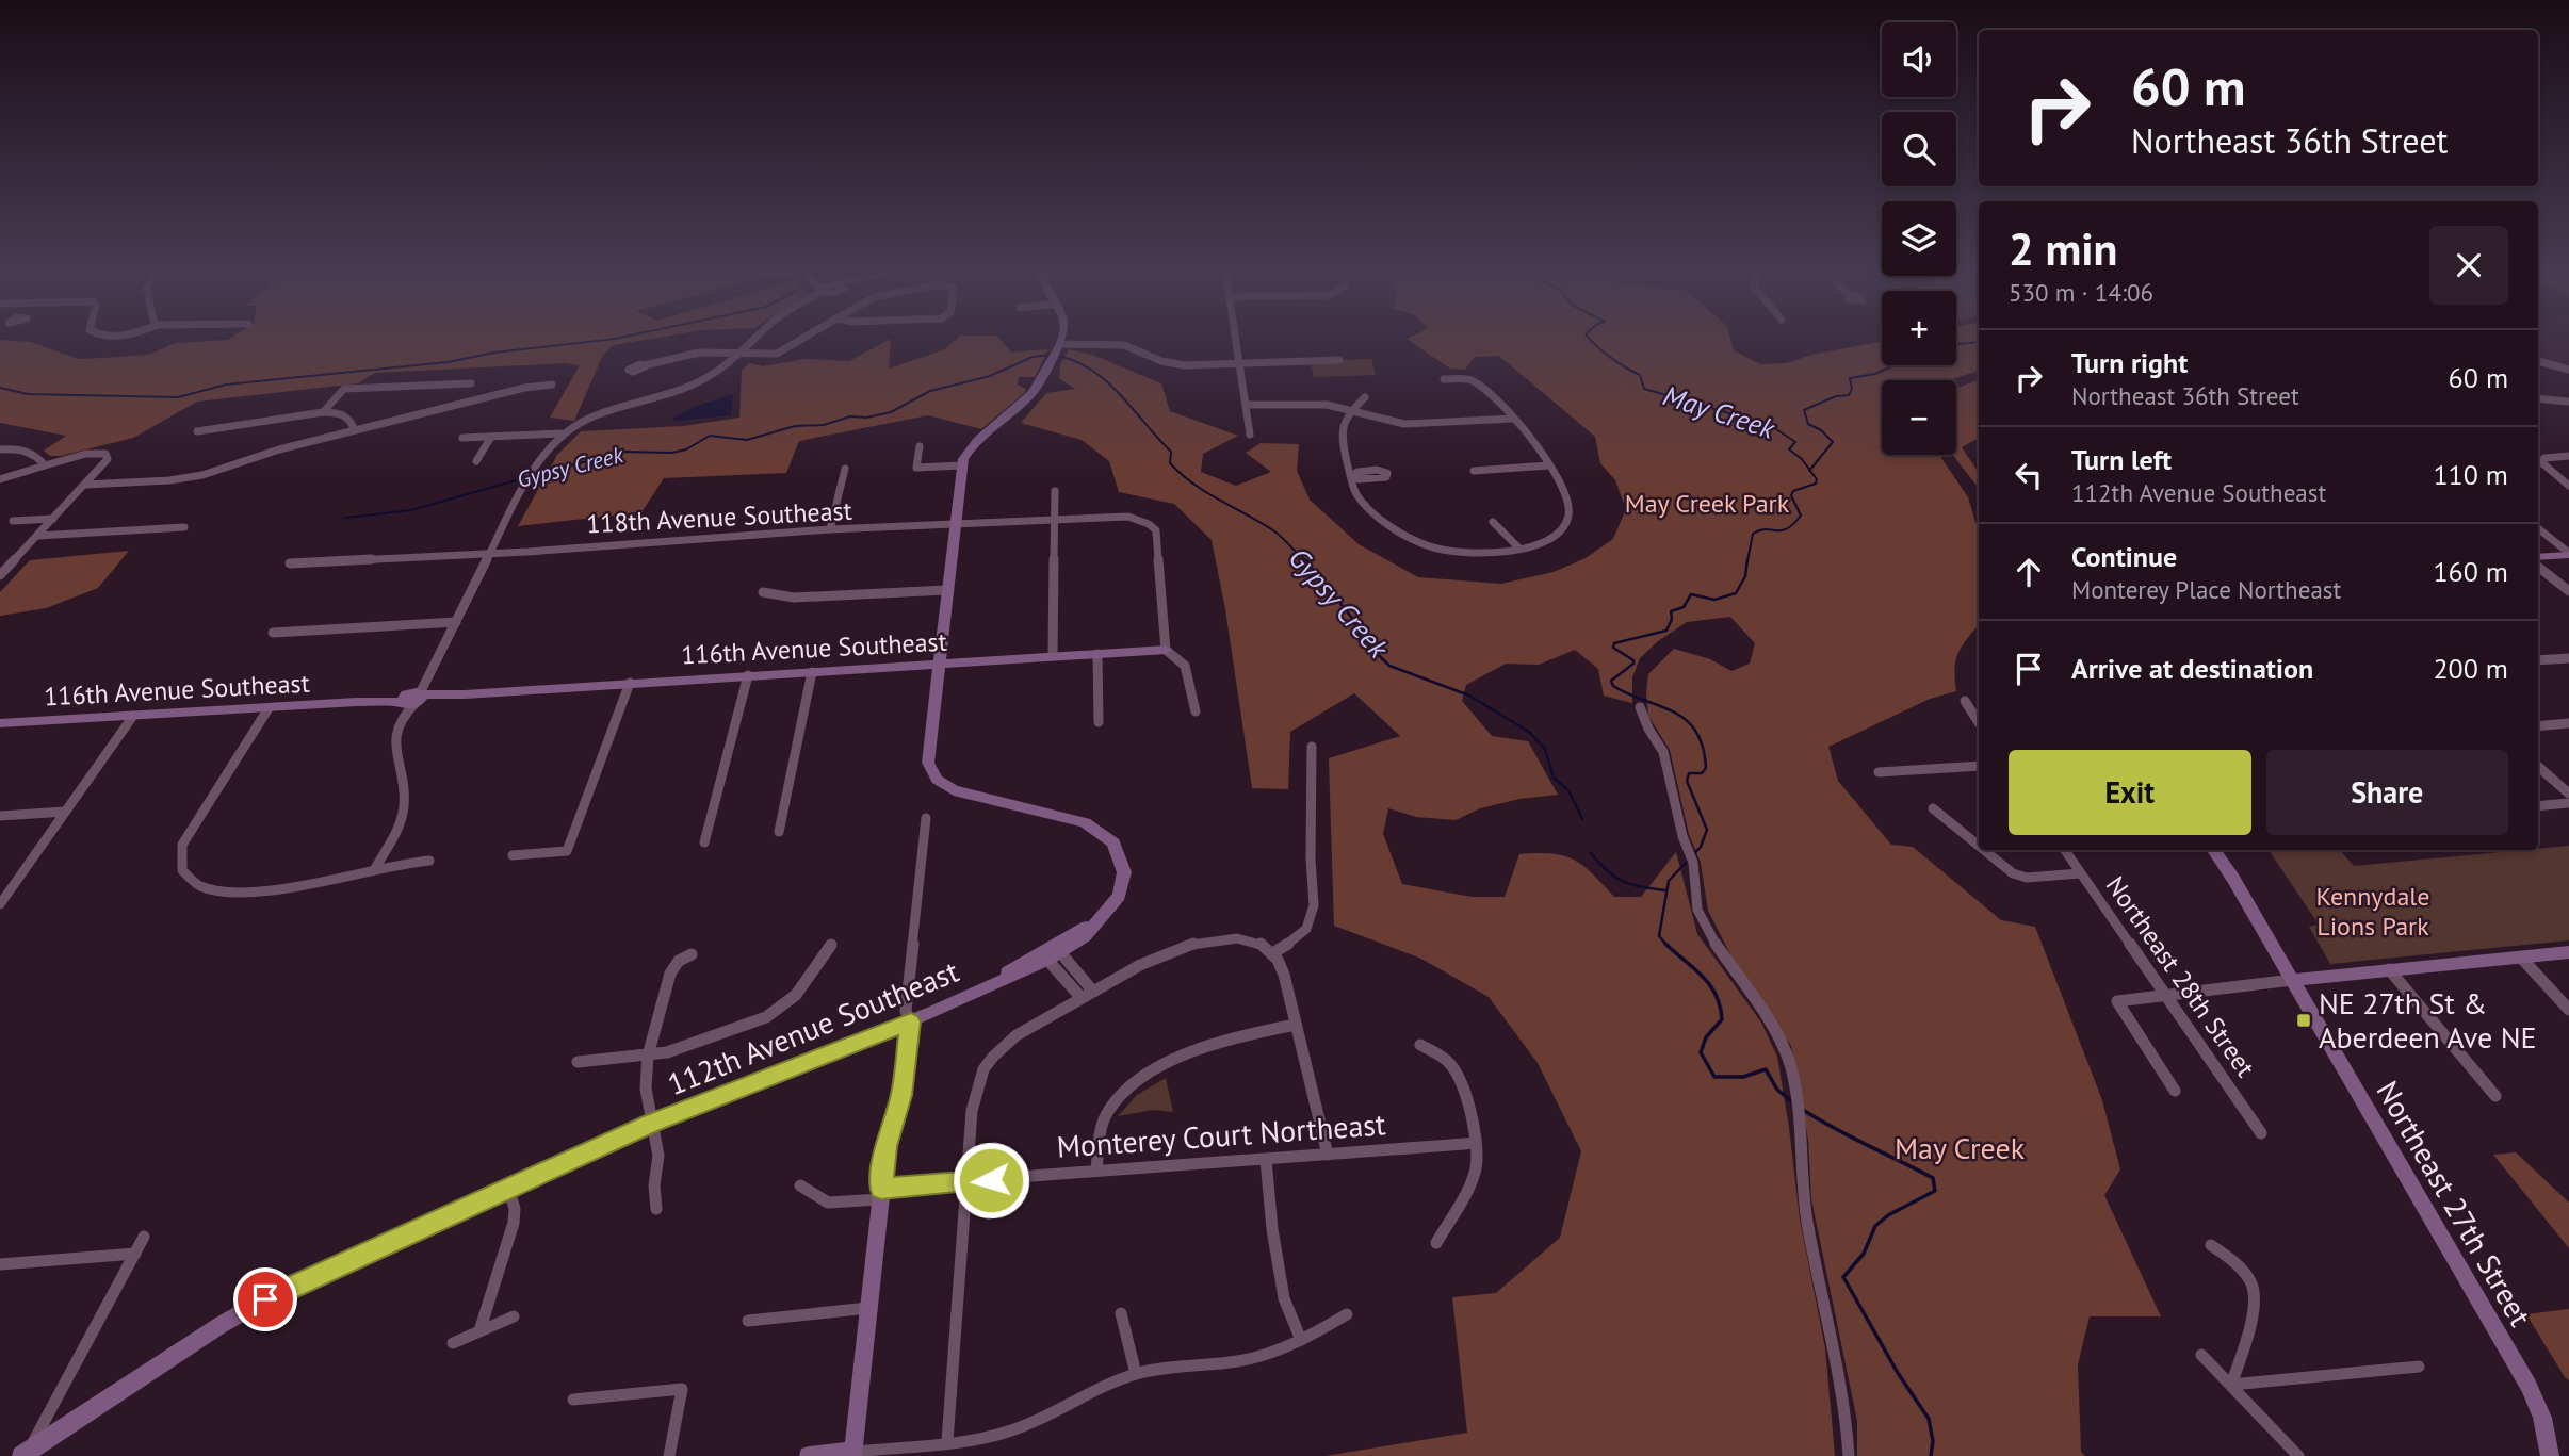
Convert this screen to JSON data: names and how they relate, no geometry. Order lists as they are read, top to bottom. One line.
{"streets":{"street":["118th Avenue Southeast","116th Avenue Southeast","Northeast 28th Street","112th Avenue Southeast","Monterey Court Northeast","Northeast 27th Street"]},"crossings":[["116th Avenue Southeast","112th Avenue Southeast"]],"water":["May Creek","Gypsy Creek"],"parks":["May Creek Park","Kennydale Lions Park","May Creek"],"places":{"transit":["NE 27th St & Aberdeen Ave NE"]},"page":{"map_buttons":["+","−"],"turn":["60 m","Northeast 36th Street"],"heading":["2 min","530 m · 14:06"],"list":[{"name":"Turn right","note":"Northeast 36th Street","value":"60 m"},{"name":"Turn left","note":"112th Avenue Southeast","value":"110 m"},{"name":"Continue","note":"Monterey Place Northeast","value":"160 m"},{"name":"Arrive at destination","value":"200 m"}],"buttons":["Exit","Share"]}}
